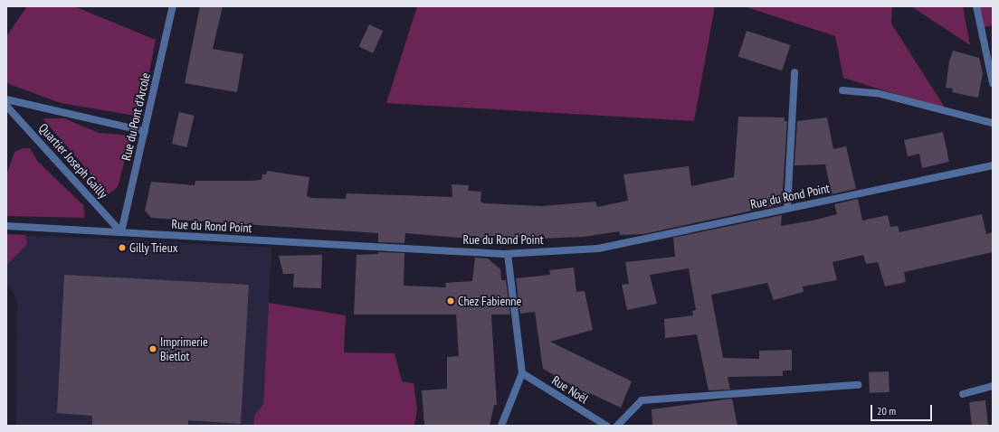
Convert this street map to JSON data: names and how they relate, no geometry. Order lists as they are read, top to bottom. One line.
{"streets":{"street":["Rue du Pont d'Arcole","Quartier Joseph Gailly","Rue du Rond Point","Rue Noël"]},"crossings":[["Rue du Pont d'Arcole","Quartier Joseph Gailly"],["Rue du Pont d'Arcole","Rue du Rond Point"],["Quartier Joseph Gailly","Rue du Rond Point"]],"places":["Gilly Trieux","Chez Fabienne","Imprimerie Bietlot"],"scale_bar":"20 m"}
